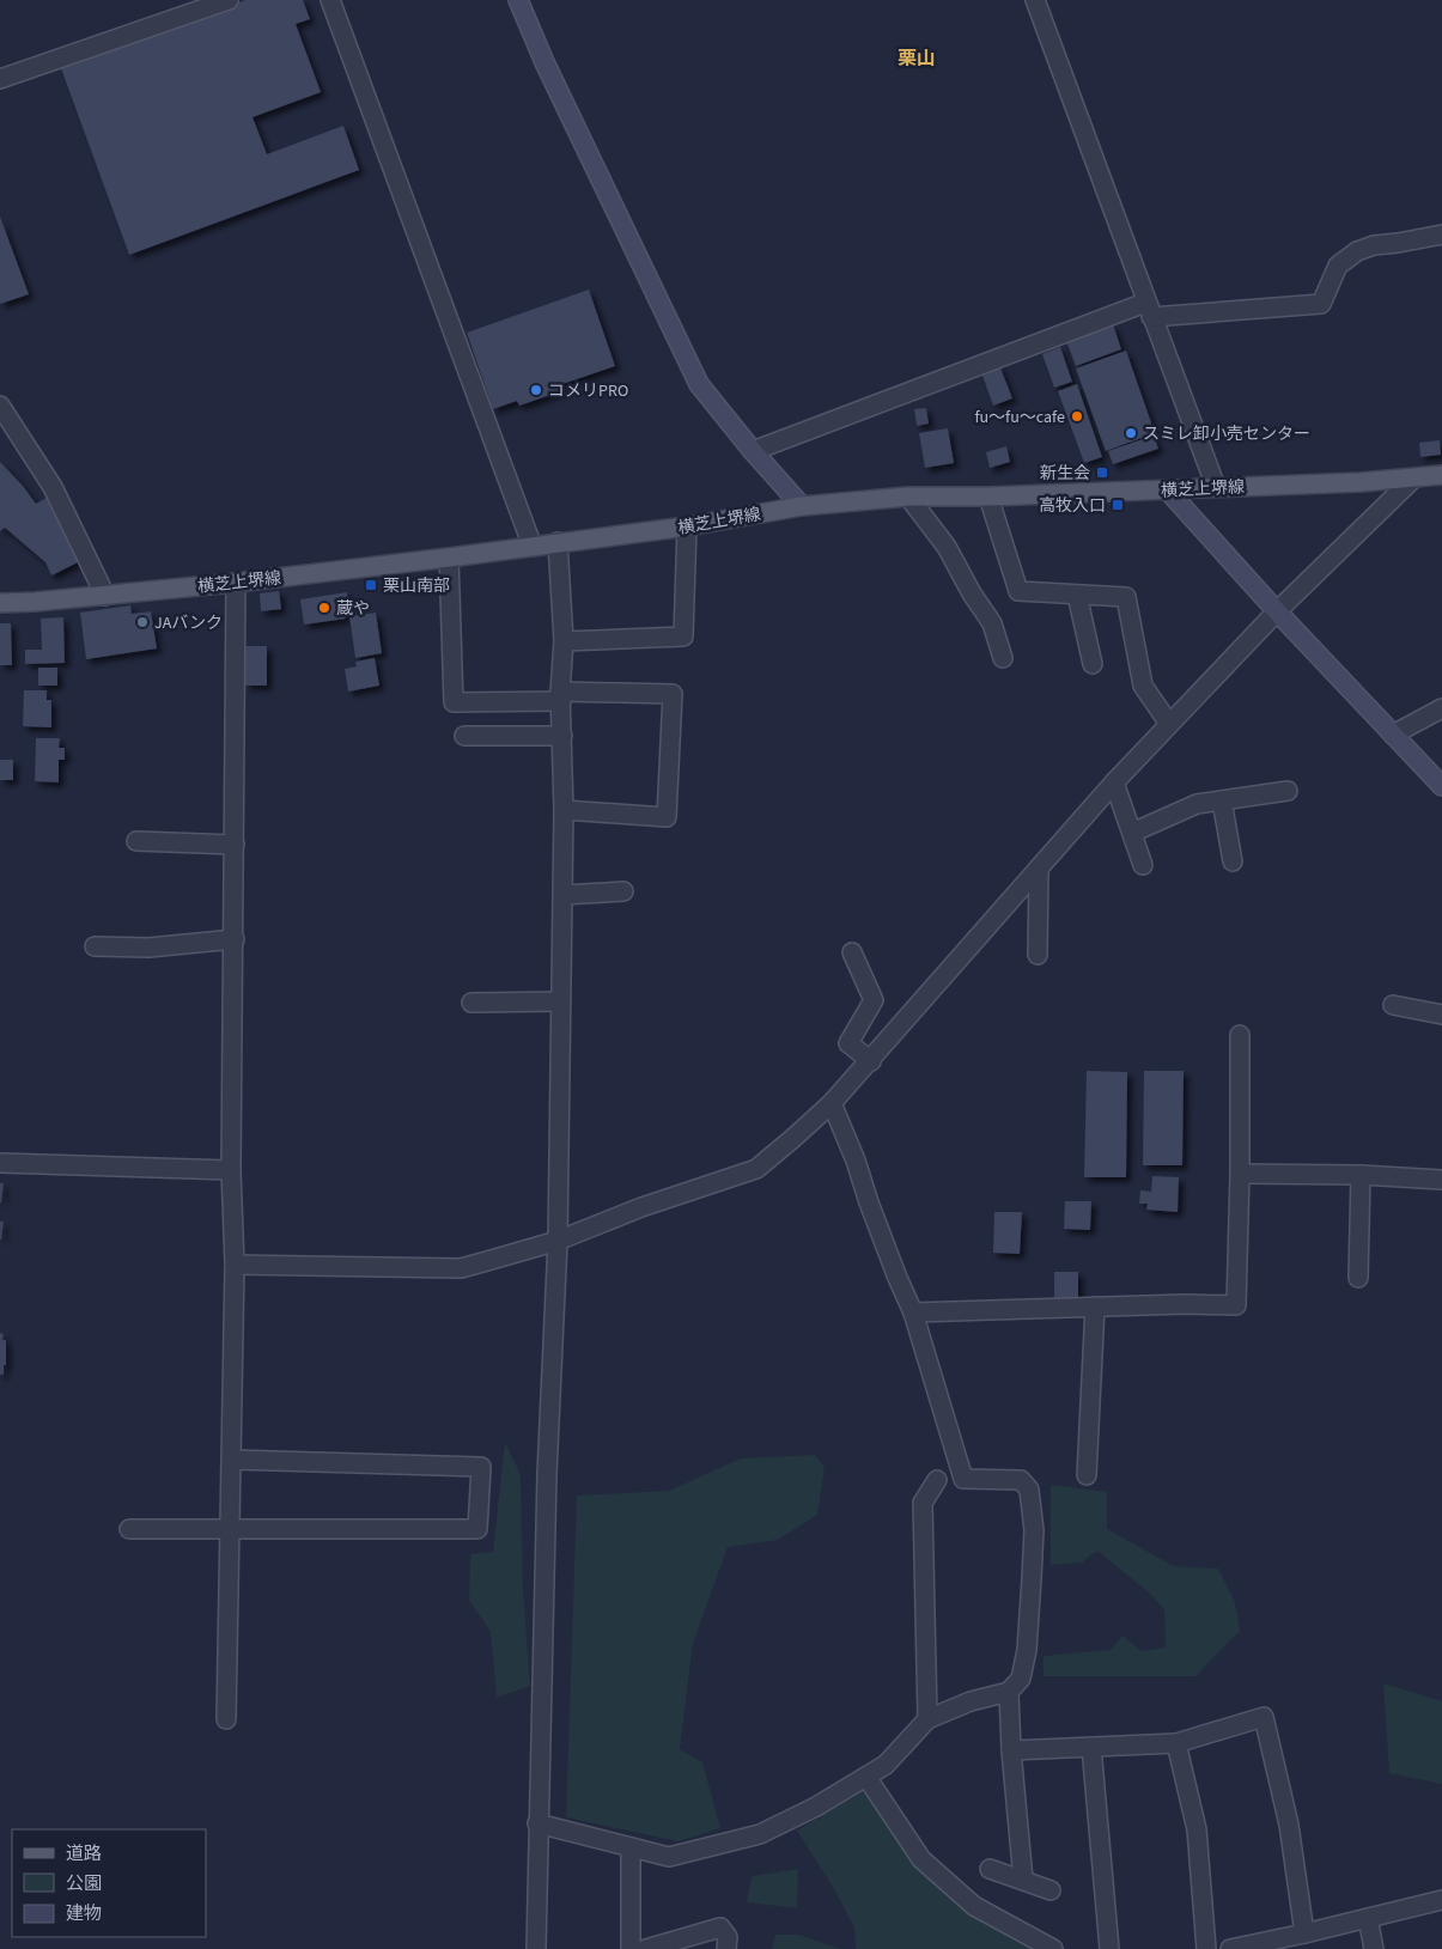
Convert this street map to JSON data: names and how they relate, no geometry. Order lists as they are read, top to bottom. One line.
{"streets":{"main road":["横芝上堺線"]},"districts":["栗山"],"places":{"other":["コメリPRO","fu～fu～cafe","スミレ卸小売センター","蔵や","JAバンク"],"transit":["新生会","高牧入口","栗山南部"]},"legend":["道路","公園","建物"]}
